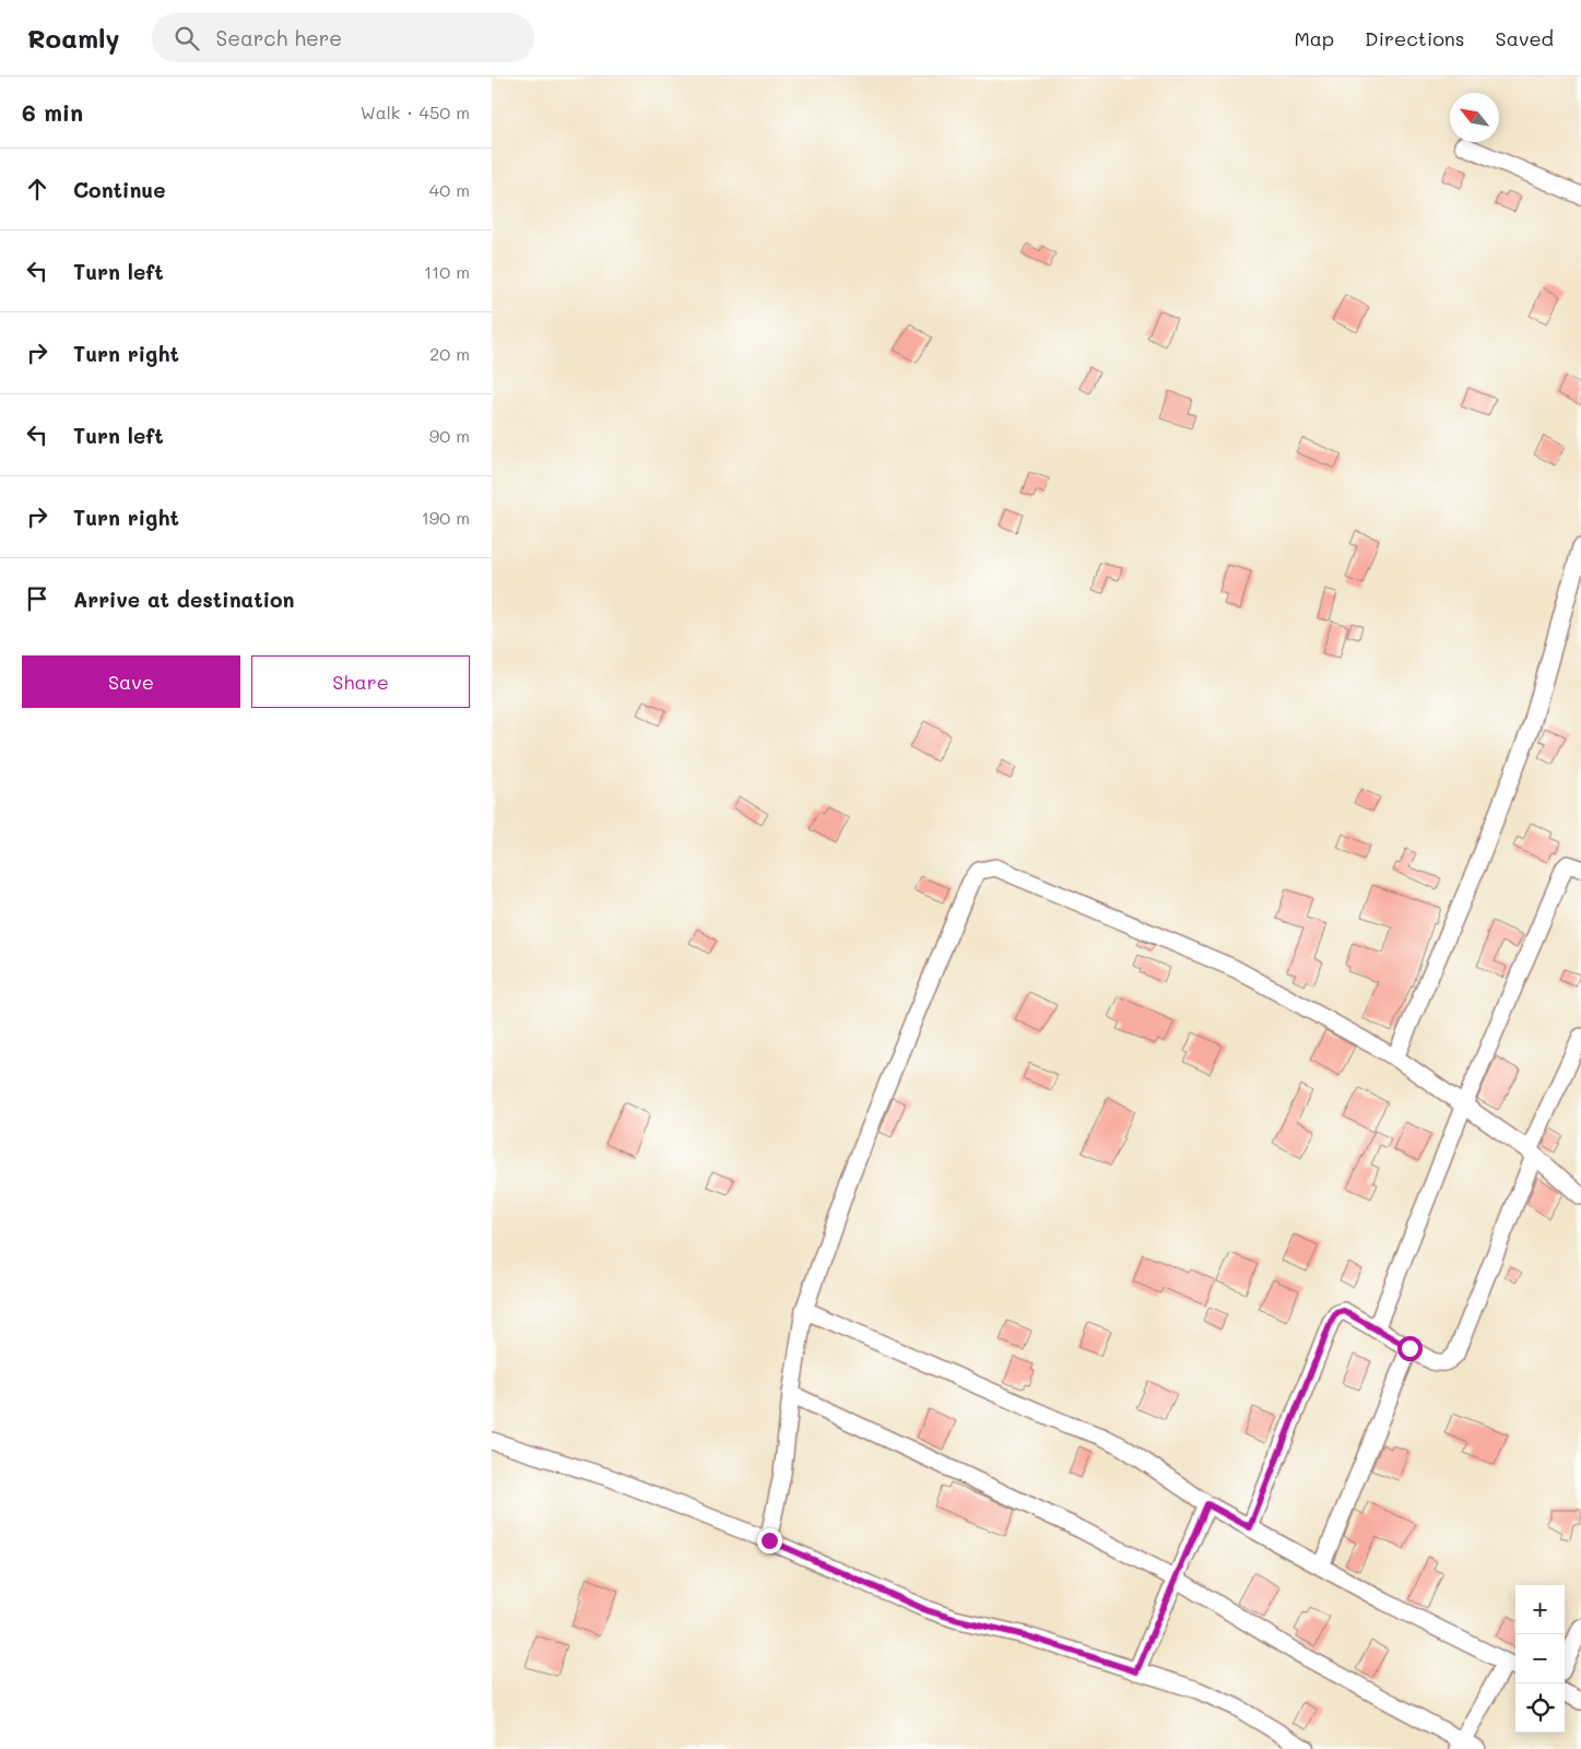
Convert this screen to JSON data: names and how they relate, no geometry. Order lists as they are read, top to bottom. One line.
{"north":"top left","page":{"header":"Roamly","search":"Search here","nav":["Map","Directions","Saved"],"heading":["6 min","Walk · 450 m"],"list":[["Continue","40 m"],["Turn left","110 m"],["Turn right","20 m"],["Turn left","90 m"],["Turn right","190 m"],"Arrive at destination"],"buttons":["Save","Share"],"map_buttons":["+","−"]}}
